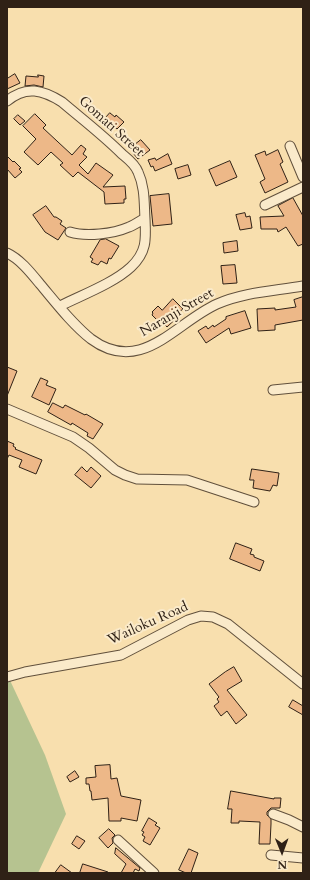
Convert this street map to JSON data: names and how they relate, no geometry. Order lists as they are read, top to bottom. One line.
{"streets":{"street":["Gomati Street","Naranji Street","Wailoku Road"]},"crossings":[["Gomati Street","Naranji Street"]],"north":"bottom"}
